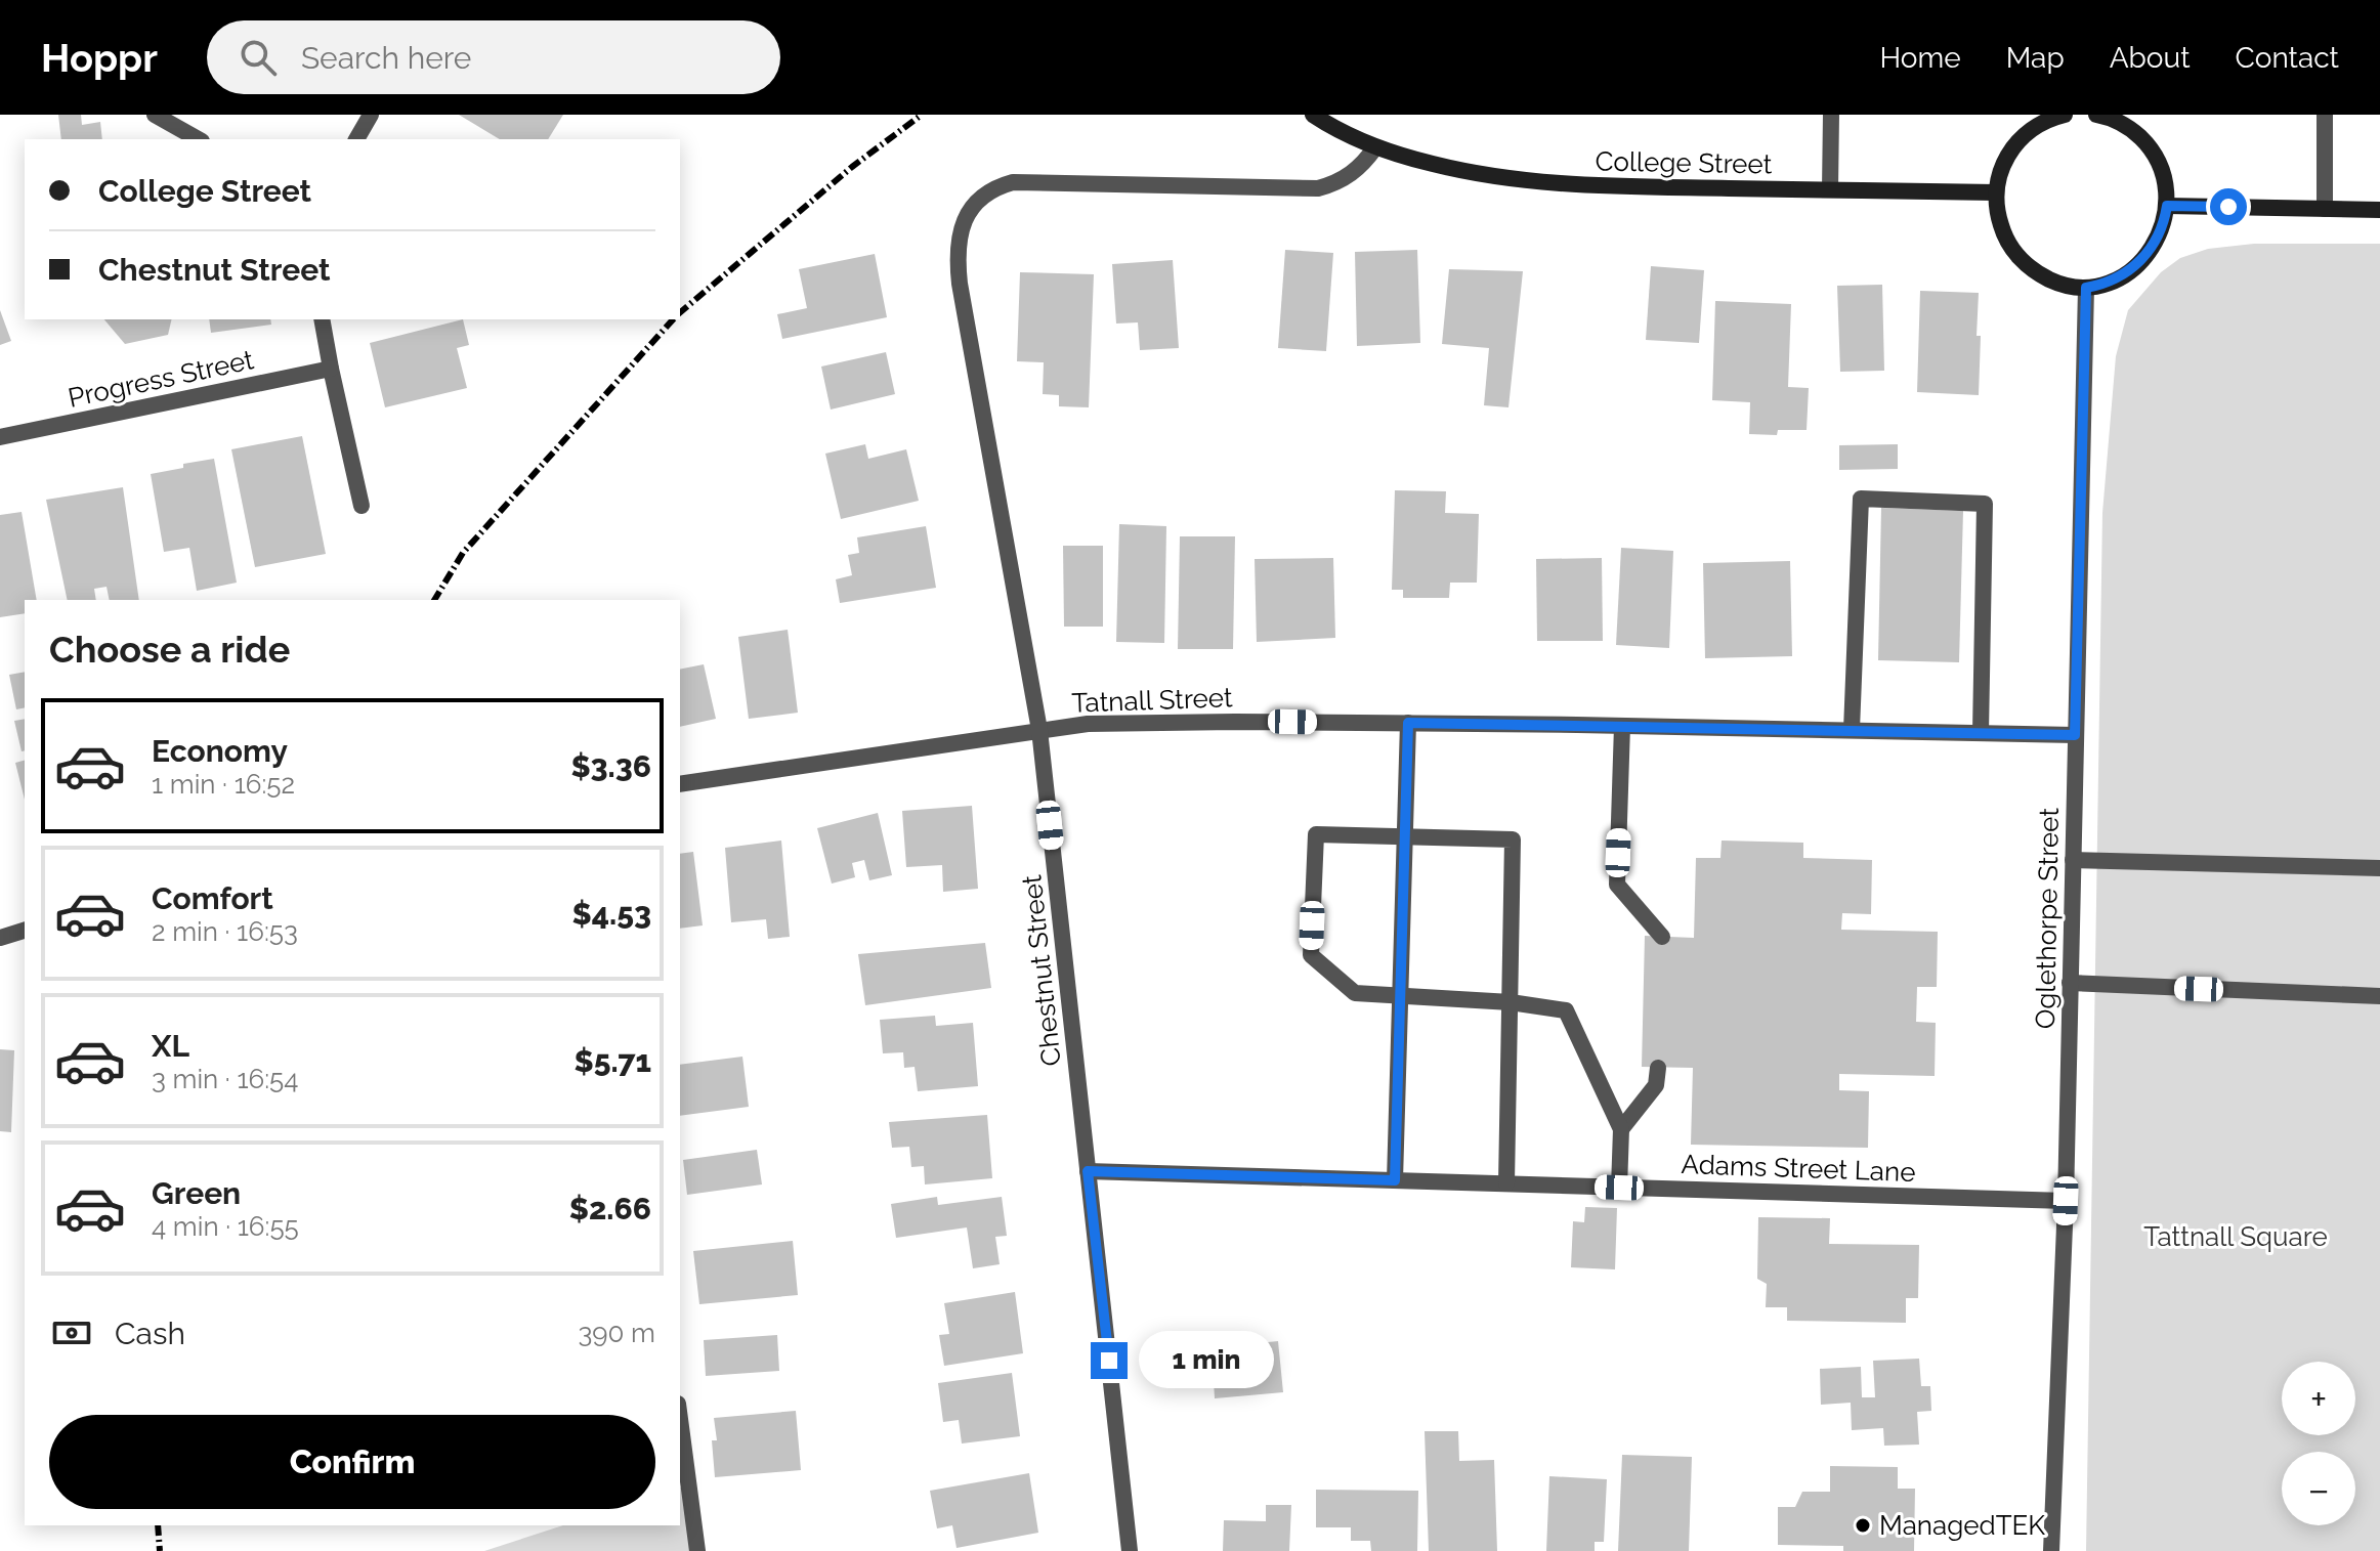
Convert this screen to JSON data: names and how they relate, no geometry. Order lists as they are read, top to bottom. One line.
{"streets":{"street":["College Street","Progress Street","Tatnall Street","Oglethorpe Street","Chestnut Street","Adams Street Lane"]},"crossings":[["College Street","Chestnut Street"],["Tatnall Street","Oglethorpe Street"],["Tatnall Street","Chestnut Street"],["Oglethorpe Street","Adams Street Lane"],["Chestnut Street","Adams Street Lane"]],"parks":["Tattnall Square"],"places":["ManagedTEK"],"page":{"header":"Hoppr","search":"Search here","nav":["Home","Map","About","Contact"],"banner":["College Street","Chestnut Street"],"heading":"Choose a ride","list":[{"name":"Economy","note":"1 min · 16:52","value":"$3.36"},{"name":"Comfort","note":"2 min · 16:53","value":"$4.53"},{"name":"XL","note":"3 min · 16:54","value":"$5.71"},{"name":"Green","note":"4 min · 16:55","value":"$2.66"}],"pay":["Cash","390 m"],"bubble":"1 min","map_buttons":["+","−"],"buttons":"Confirm"}}
